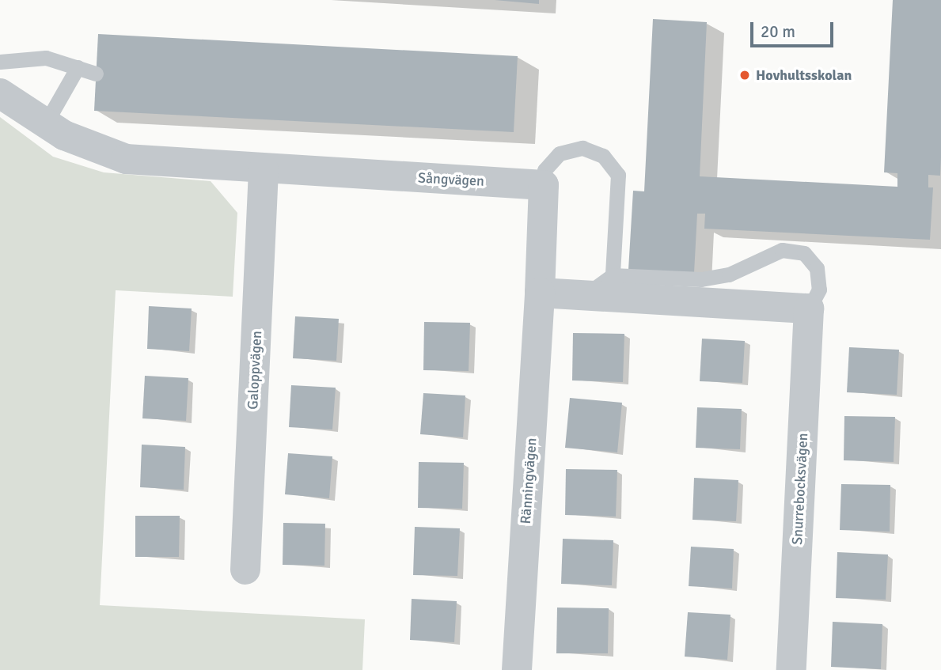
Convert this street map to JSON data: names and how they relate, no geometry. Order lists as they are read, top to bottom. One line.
{"streets":{"street":["Sångvägen","Galoppvägen","Ränningvägen","Snurrebocksvägen"]},"crossings":[["Sångvägen","Galoppvägen"]],"places":["Hovhultsskolan"],"scale_bar":"20 m"}
